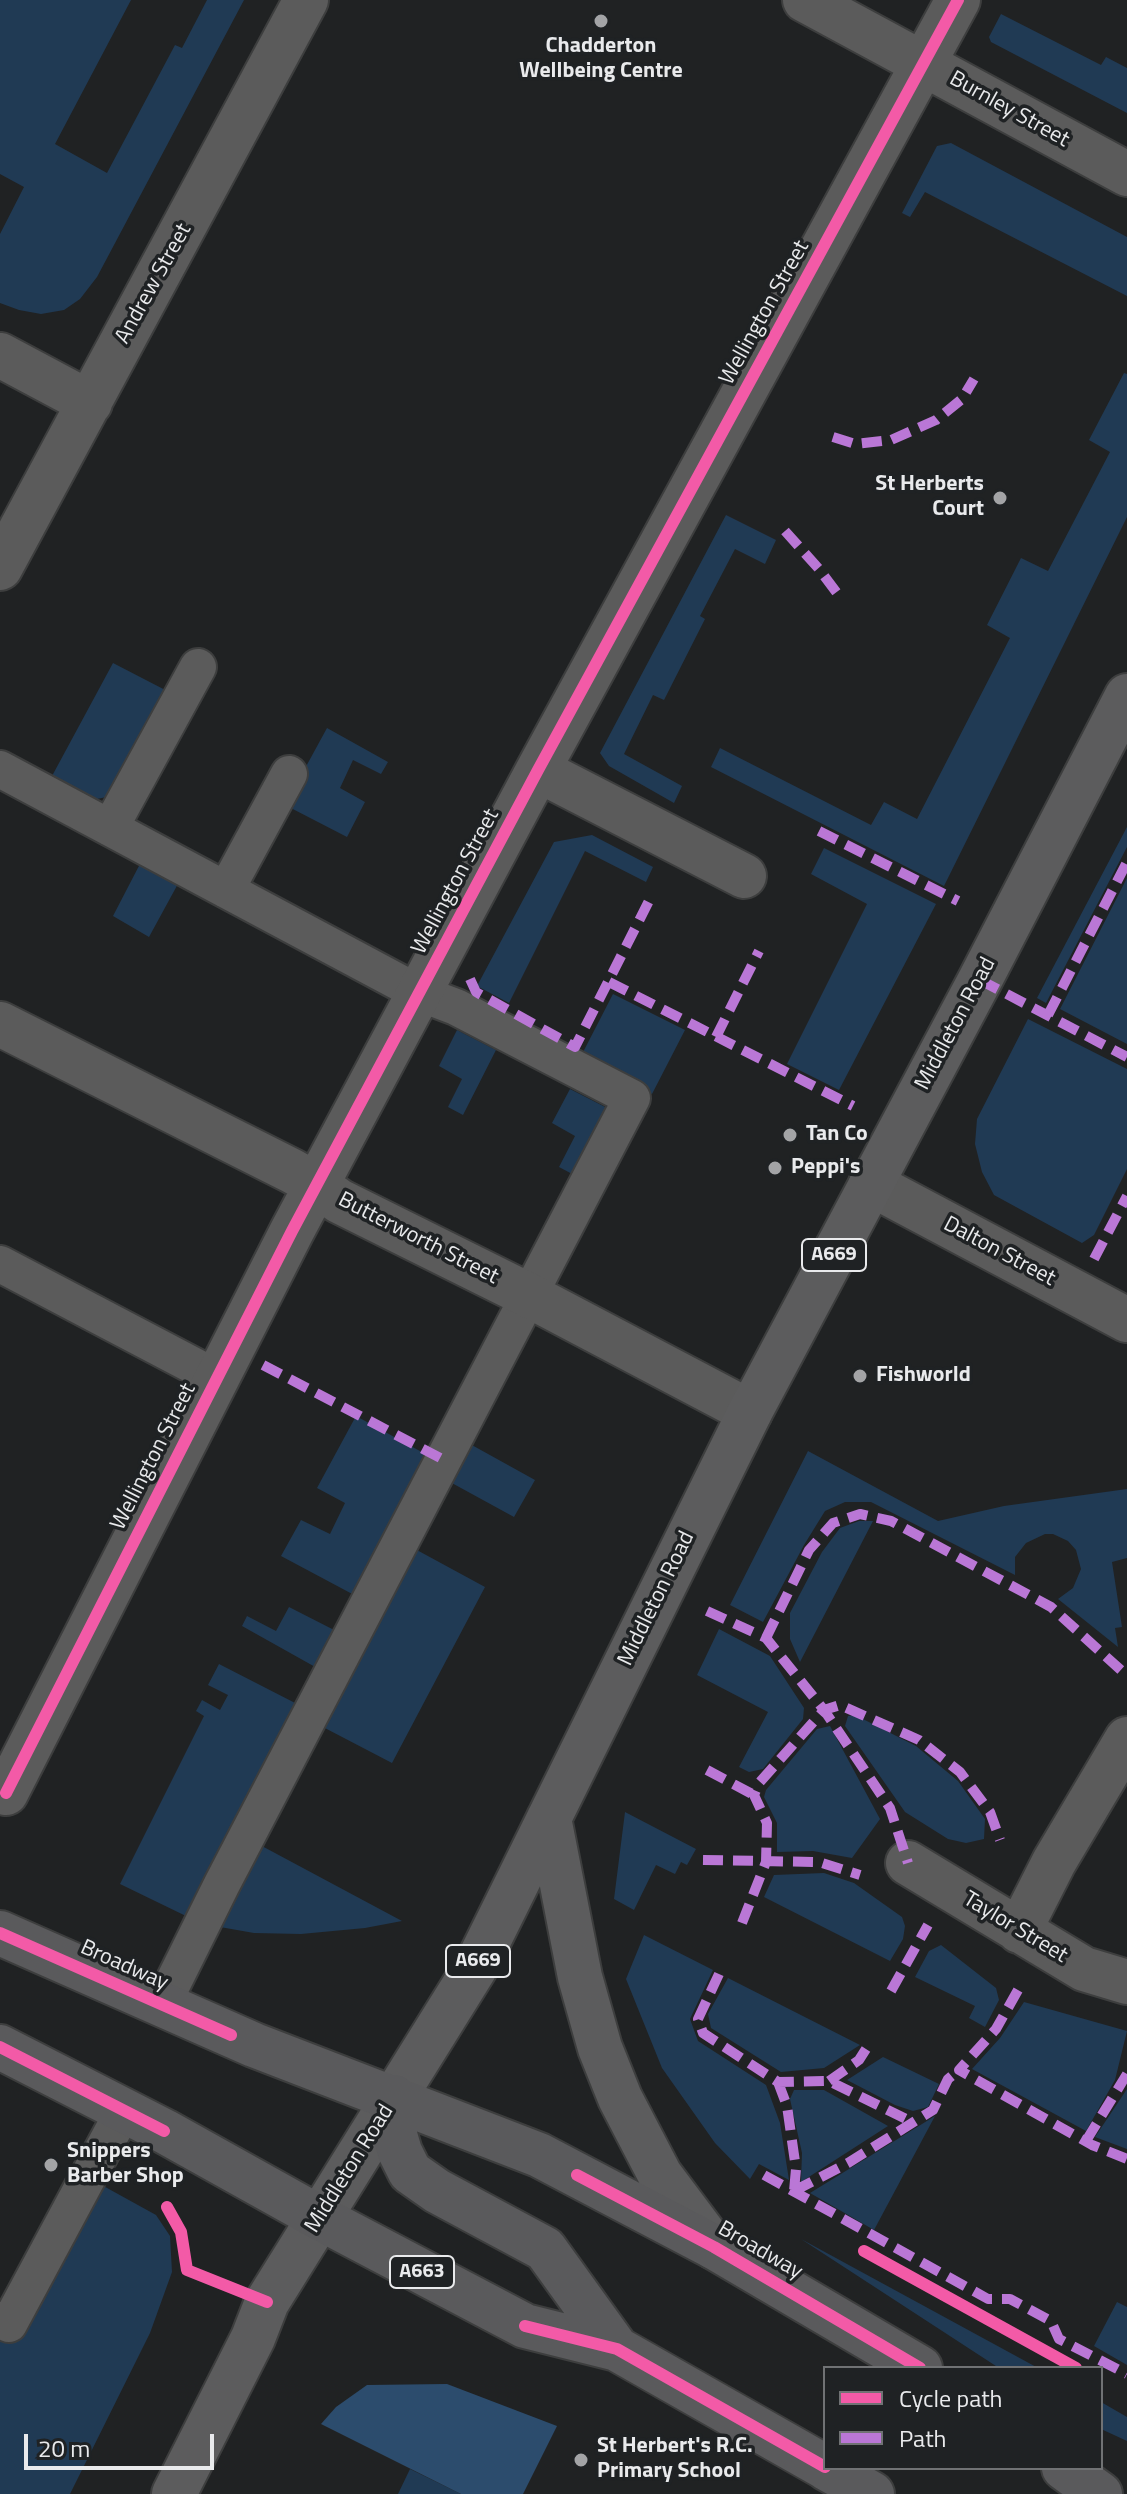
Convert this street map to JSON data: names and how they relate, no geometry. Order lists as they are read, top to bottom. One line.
{"streets":{"highway":["Broadway","A663"],"main road":["Middleton Road","A669"],"street":["Burnley Street","Andrew Street","Wellington Street","Butterworth Street","Dalton Street","Taylor Street"]},"crossings":[["Burnley Street","Wellington Street"],["Wellington Street","Butterworth Street"],["Middleton Road","Butterworth Street"],["Middleton Road","Dalton Street"],["Middleton Road","Broadway"],["Middleton Road","A663"]],"places":["Chadderton Wellbeing Centre","St Herberts Court","Tan Co","Peppi's","Fishworld","Snippers Barber Shop","St Herbert's R.C. Primary School"],"legend":["Cycle path","Path"],"scale_bar":"20 m"}
